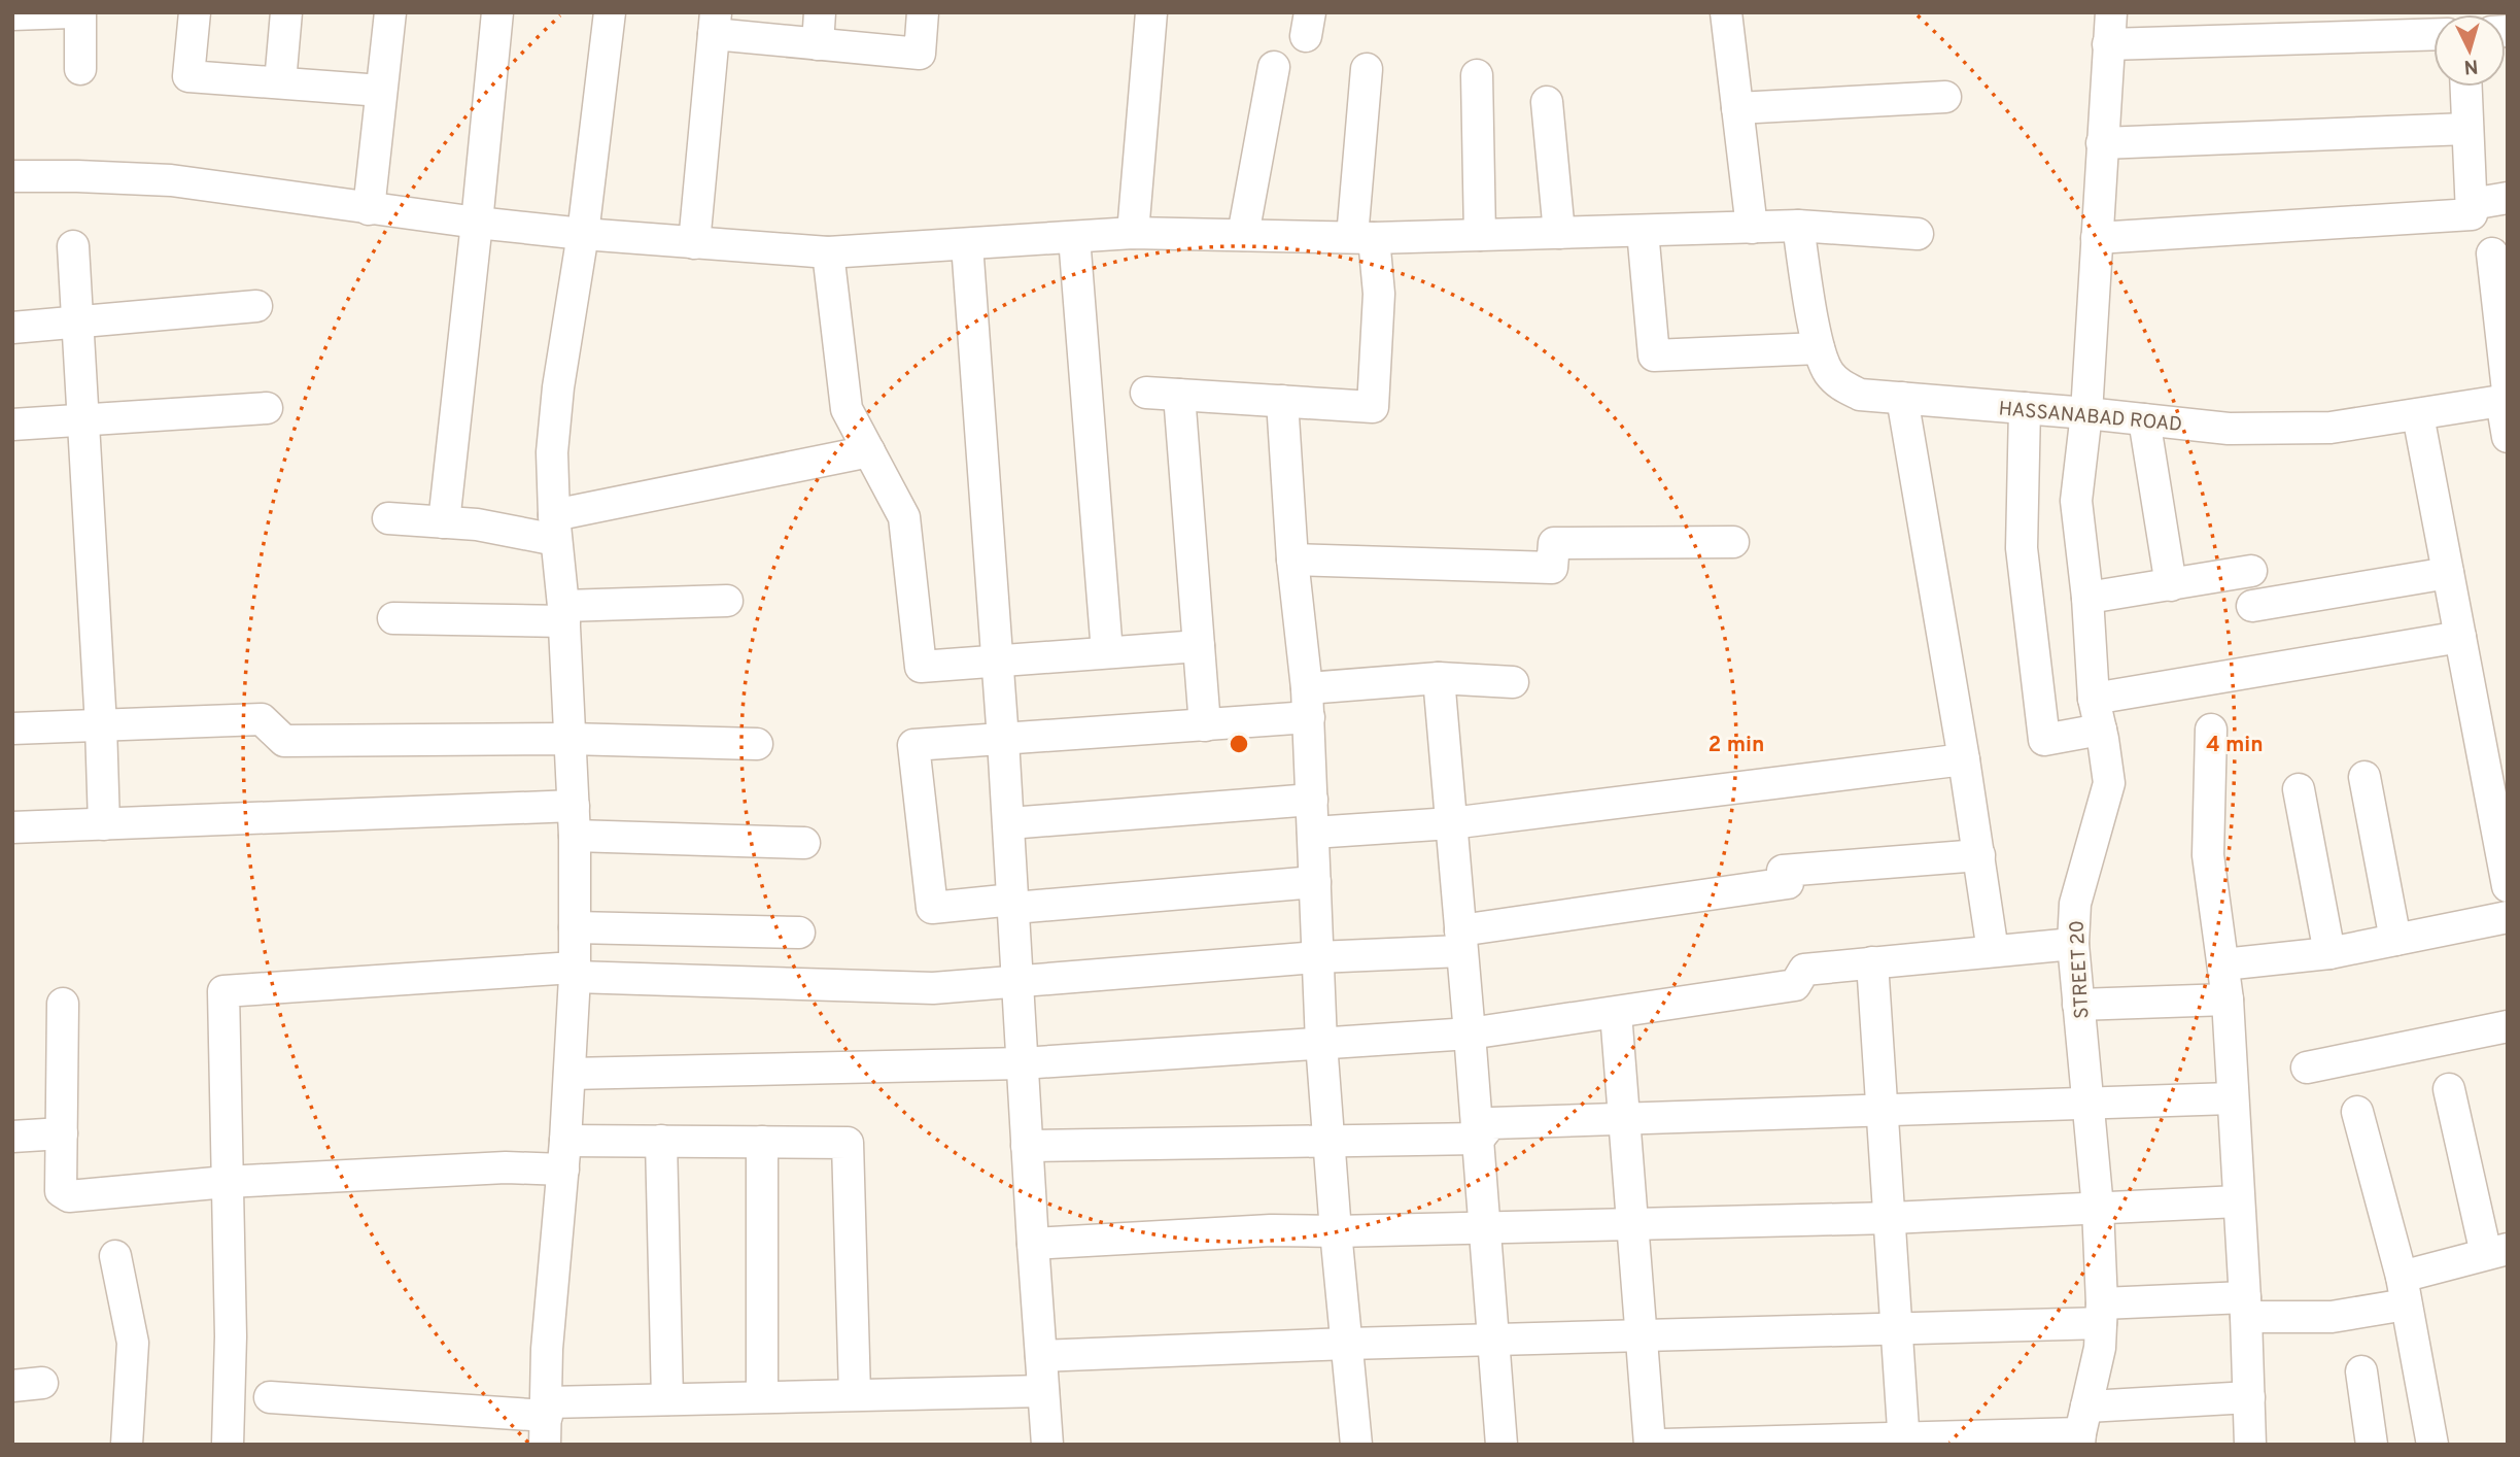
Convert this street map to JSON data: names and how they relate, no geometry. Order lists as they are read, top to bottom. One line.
{"streets":{"street":["HASSANABAD ROAD","STREET 20"]},"crossings":[["HASSANABAD ROAD","STREET 20"]],"north":"bottom","rings":["2 min","4 min"]}
